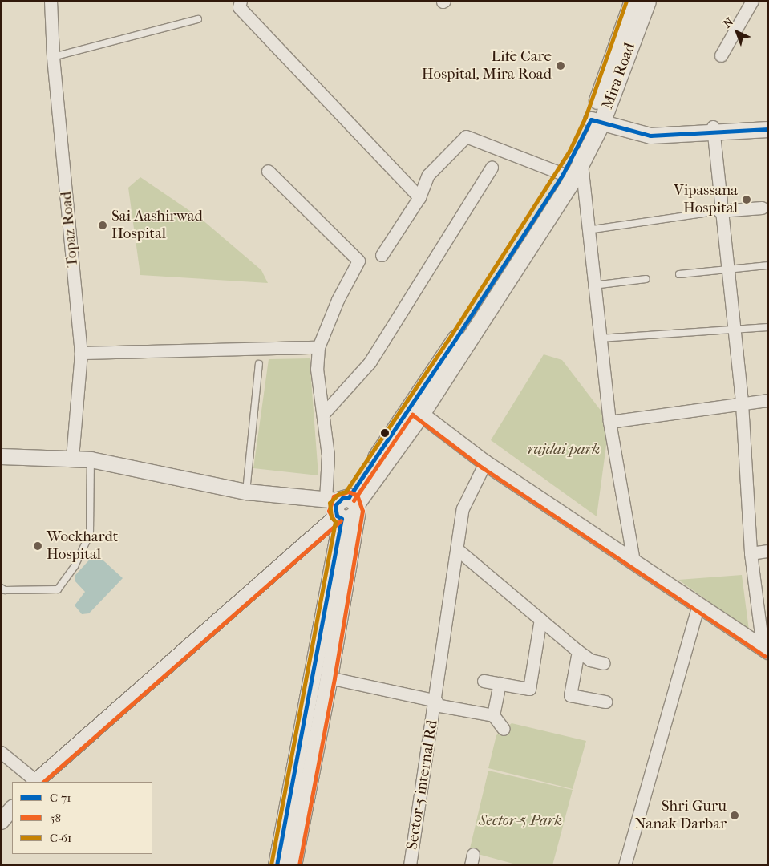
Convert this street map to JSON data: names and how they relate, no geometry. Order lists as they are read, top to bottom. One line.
{"streets":{"main road":["Mira Road"],"street":["Topaz Road","Sector-5 internal Rd"]},"crossings":[["Mira Road","Sector-5 internal Rd"]],"parks":["rajdai park","Sector-5 Park"],"places":["Life Care Hospital, Mira Road","Vipassana Hospital","Sai Aashirwad Hospital","Wockhardt Hospital","Shri Guru Nanak Darbar"],"lines":["transit line C-61","transit line C-71","transit line 58"],"legend":["C-71","58","C-61"],"north":"top left"}
